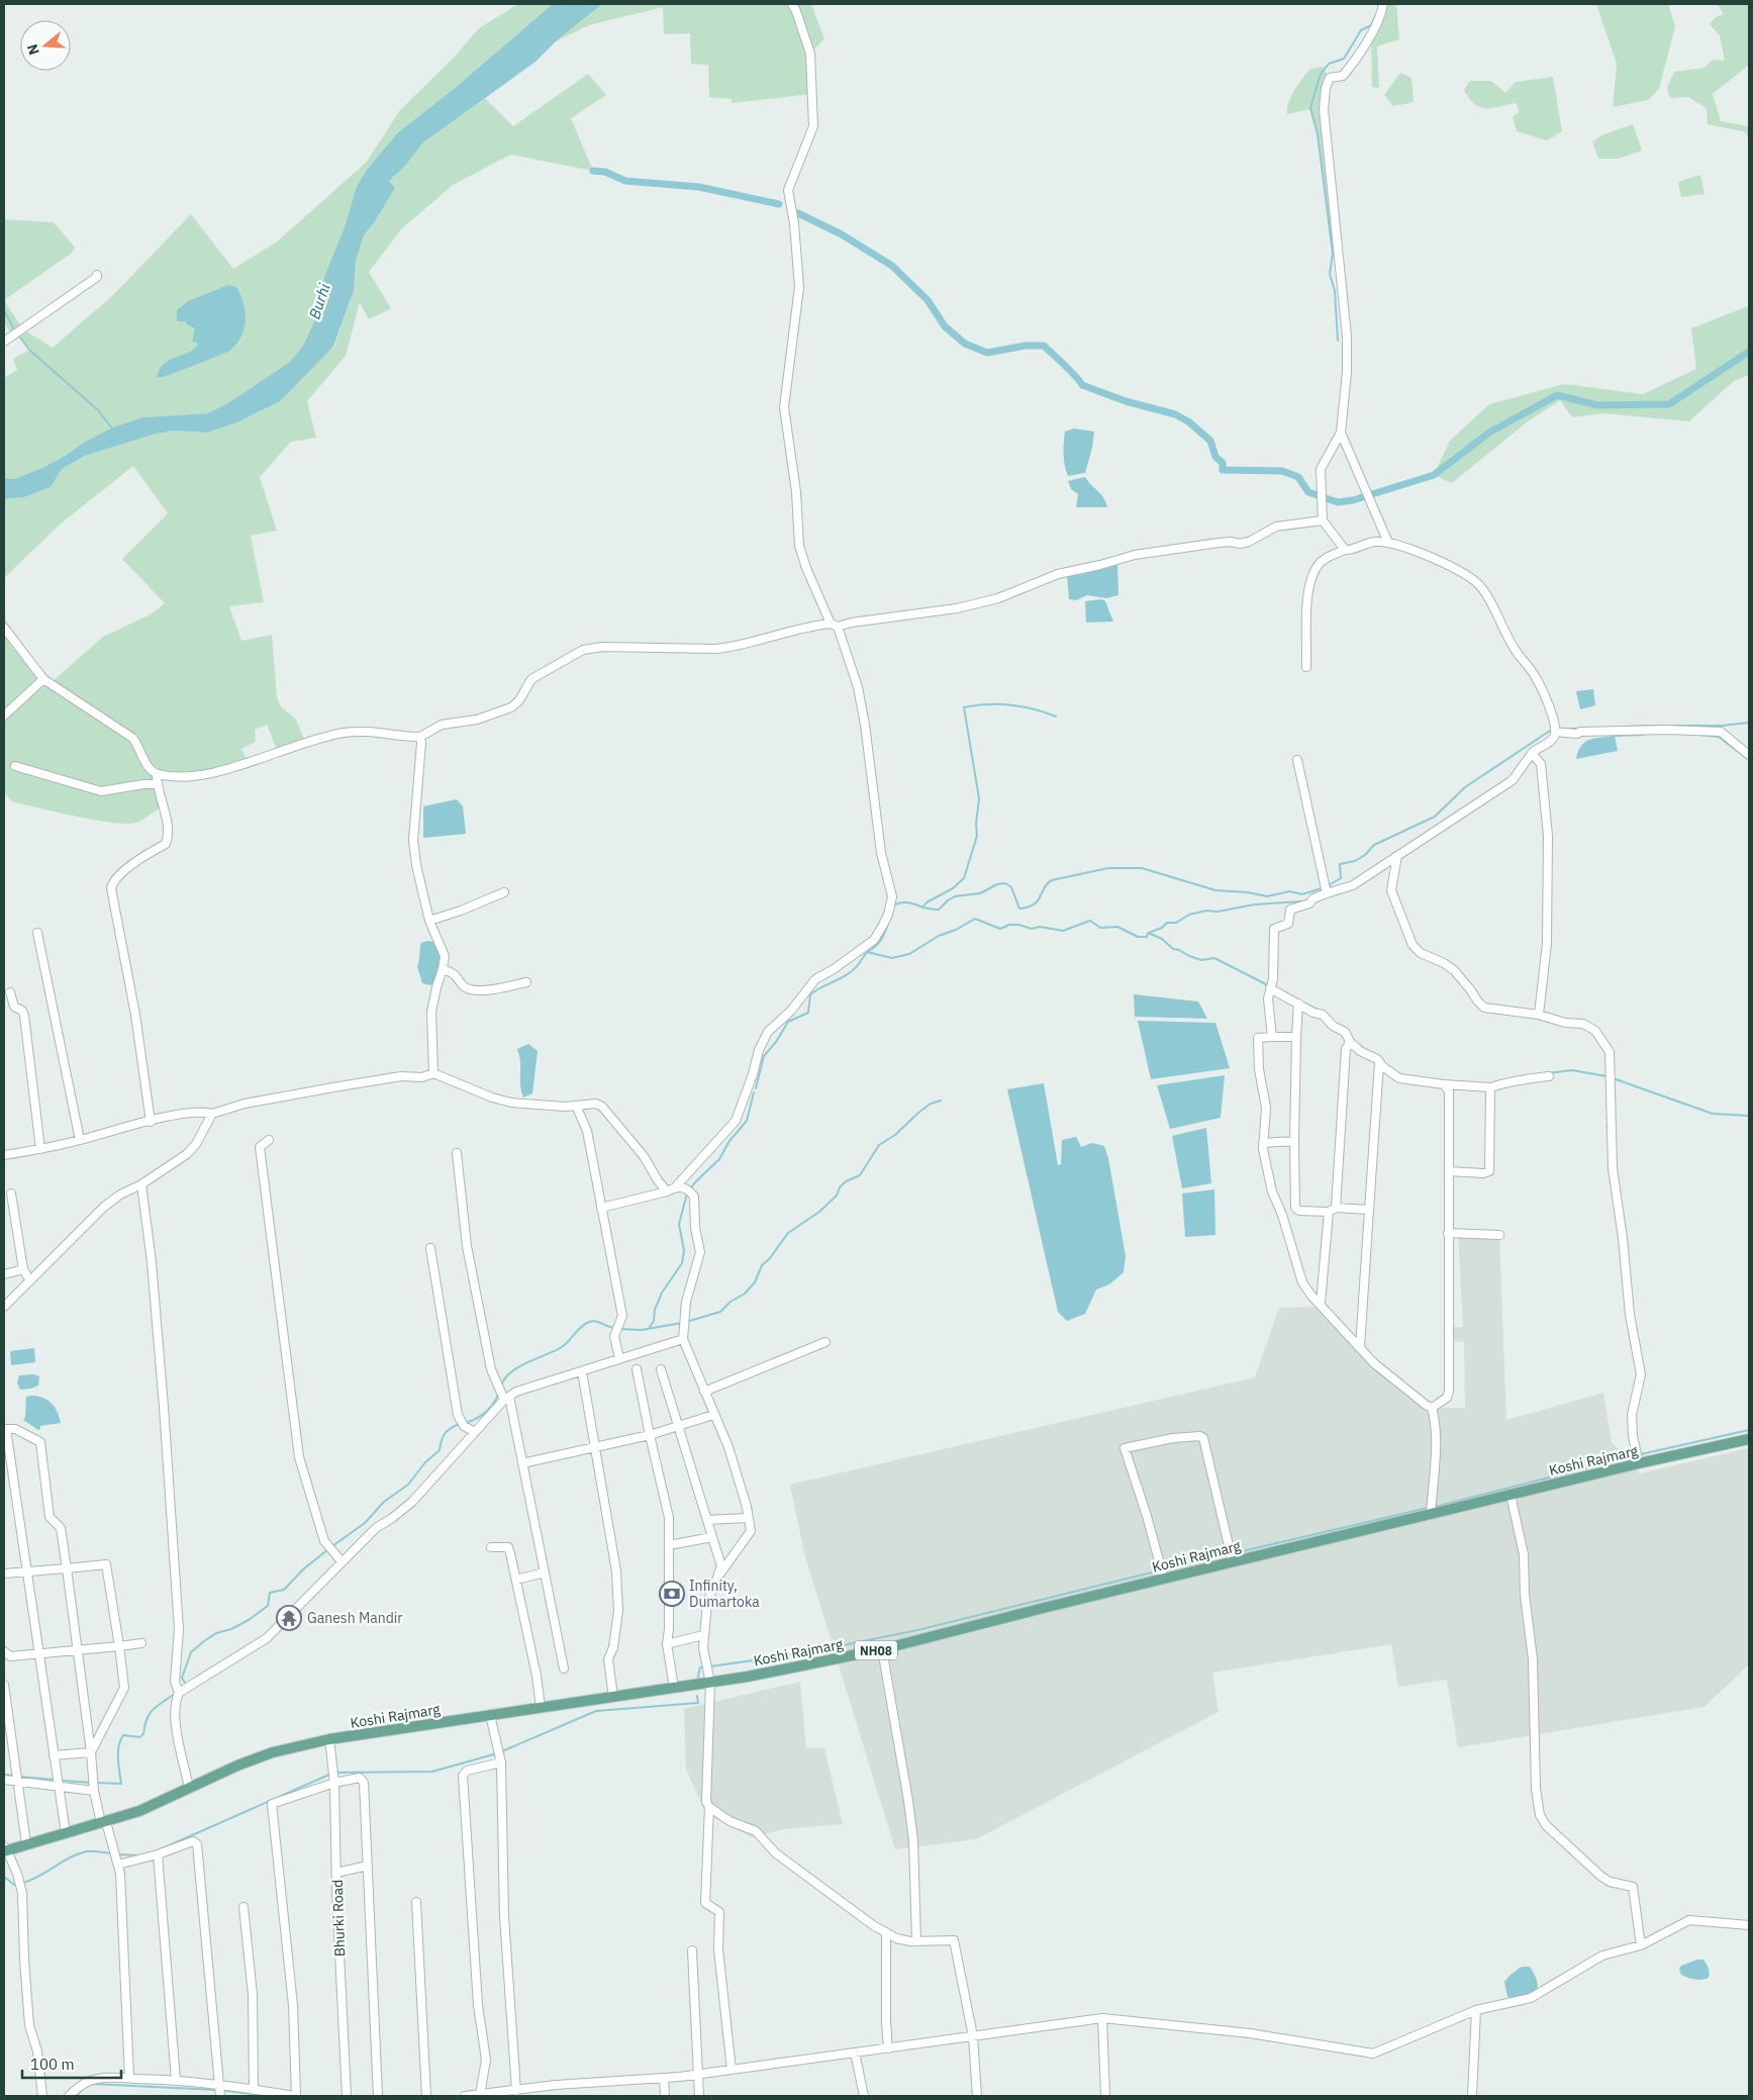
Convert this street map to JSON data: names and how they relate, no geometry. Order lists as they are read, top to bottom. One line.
{"streets":{"main road":["Koshi Rajmarg","NH08"],"street":["Bhurki Road"]},"crossings":[["Koshi Rajmarg","Bhurki Road"]],"water":["Burhi"],"places":{"bank":["Infinity, Dumartoka"],"temple":["Ganesh Mandir"]},"scale_bar":"100 m","north":"left"}
